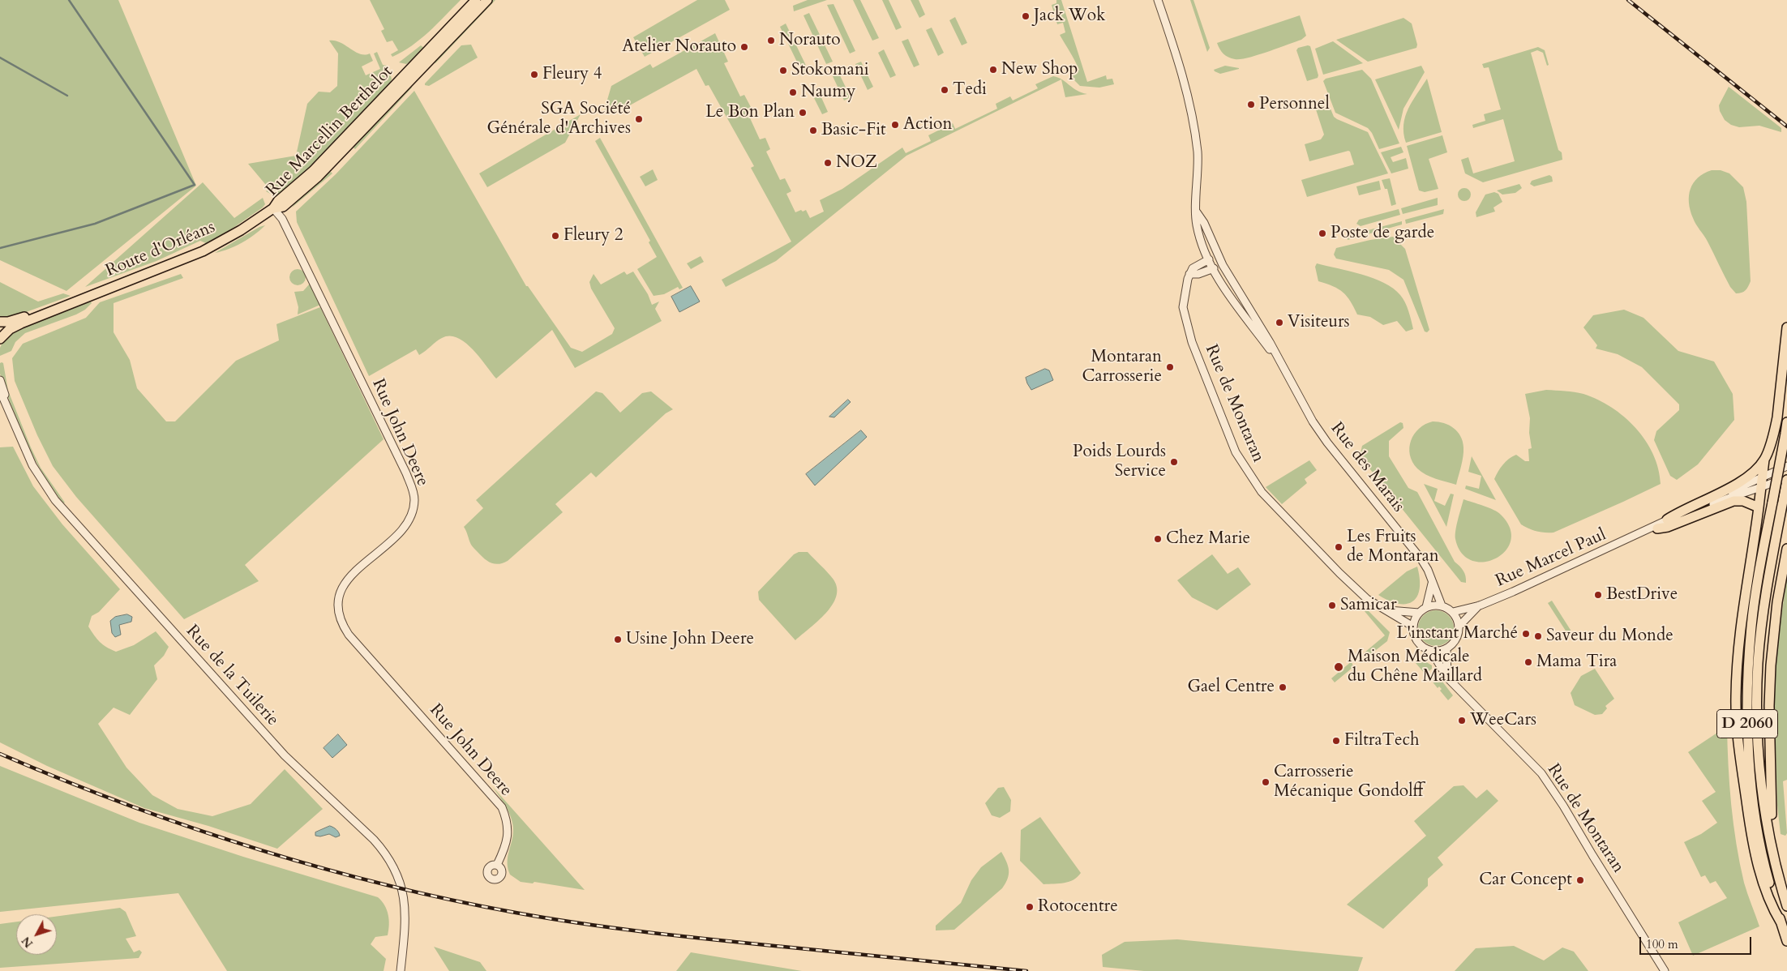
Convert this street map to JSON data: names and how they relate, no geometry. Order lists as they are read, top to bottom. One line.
{"streets":{"main road":["Rue Marcellin Berthelot","Route d'Orléans","D 2060"],"street":["Rue de Montaran","Rue John Deere","Rue des Marais","Rue Marcel Paul","Rue de la Tuilerie"]},"crossings":[["Rue Marcellin Berthelot","Route d'Orléans"],["Rue Marcellin Berthelot","Rue John Deere"],["Route d'Orléans","Rue John Deere"],["Rue de Montaran","Rue des Marais"],["Rue de Montaran","Rue Marcel Paul"],["Rue des Marais","Rue Marcel Paul"]],"places":["Jack Wok","Norauto","Atelier Norauto","New Shop","Stokomani","Fleury 4","Tedi","Naumy","Personnel","Le Bon Plan","SGA Société Générale d'Archives","Action","Basic-Fit","NOZ","Poste de garde","Fleury 2","Visiteurs","Montaran Carrosserie","Poids Lourds Service","Chez Marie","Les Fruits de Montaran","BestDrive","Samicar","L'instant Marché","Saveur du Monde","Usine John Deere","Mama Tira","Maison Médicale du Chêne Maillard","Gael Centre","WeeCars","FiltraTech","Carrosserie Mécanique Gondolff","Car Concept","Rotocentre"],"scale_bar":"100 m","north":"bottom left"}
